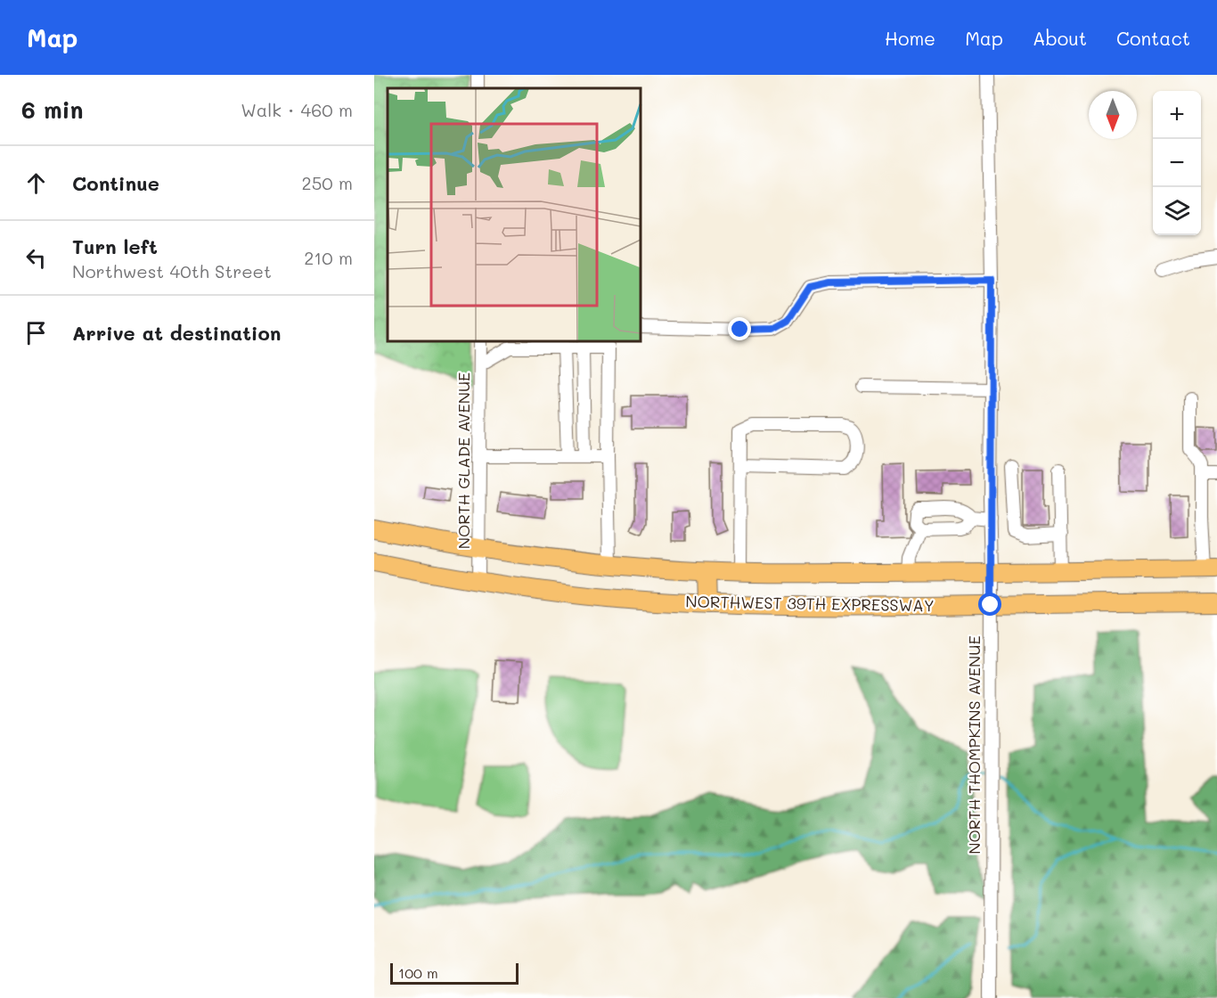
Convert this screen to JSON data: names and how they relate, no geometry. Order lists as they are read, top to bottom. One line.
{"streets":{"highway":["NORTHWEST 39TH EXPRESSWAY"],"street":["NORTH GLADE AVENUE","NORTH THOMPKINS AVENUE"]},"crossings":[["NORTH GLADE AVENUE","NORTHWEST 39TH EXPRESSWAY"],["NORTHWEST 39TH EXPRESSWAY","NORTH THOMPKINS AVENUE"]],"scale_bar":"100 m","north":"bottom","page":{"header":"Map","nav":["Home","Map","About","Contact"],"heading":["6 min","Walk · 460 m"],"map_buttons":["+","−"],"list":[["Continue","250 m"],["Turn left","Northwest 40th Street","210 m"],"Arrive at destination"],"scale":"100 m"}}
